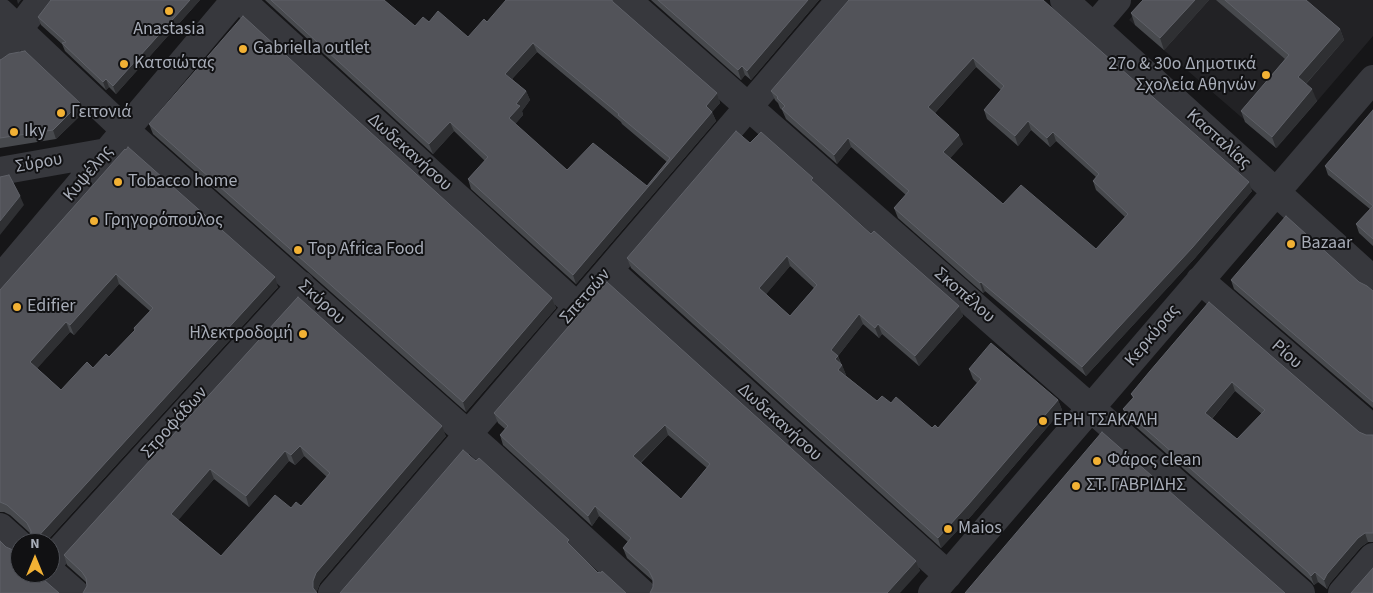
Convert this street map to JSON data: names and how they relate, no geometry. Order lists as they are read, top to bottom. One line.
{"streets":{"street":["Κασταλίας","Δωδεκανήσου","Σύρου","Κυψέλης","Σκοπέλου","Σπετσών","Σκύρου","Κερκύρας","Ρίου","Στροφάδων"]},"crossings":[["Κασταλίας","Κερκύρας"],["Δωδεκανήσου","Σπετσών"],["Δωδεκανήσου","Κερκύρας"],["Σύρου","Κυψέλης"],["Κυψέλης","Σκύρου"],["Σκοπέλου","Σπετσών"],["Σκοπέλου","Κερκύρας"],["Σπετσών","Σκύρου"],["Σκύρου","Στροφάδων"],["Κερκύρας","Ρίου"]],"places":["Anastasia","Gabriella outlet","Κατσιώτας","27ο & 30ο Δημοτικά Σχολεία Αθηνών","Γειτονιά","Iky","Tobacco home","Γρηγορόπουλος","Bazaar","Top Africa Food","Edifier","Ηλεκτροδομή","ΕΡΗ ΤΣΑΚΑΛΗ","Φάρος clean","ΣΤ. ΓΑΒΡΙΔΗΣ","Maios"],"north":"top"}
